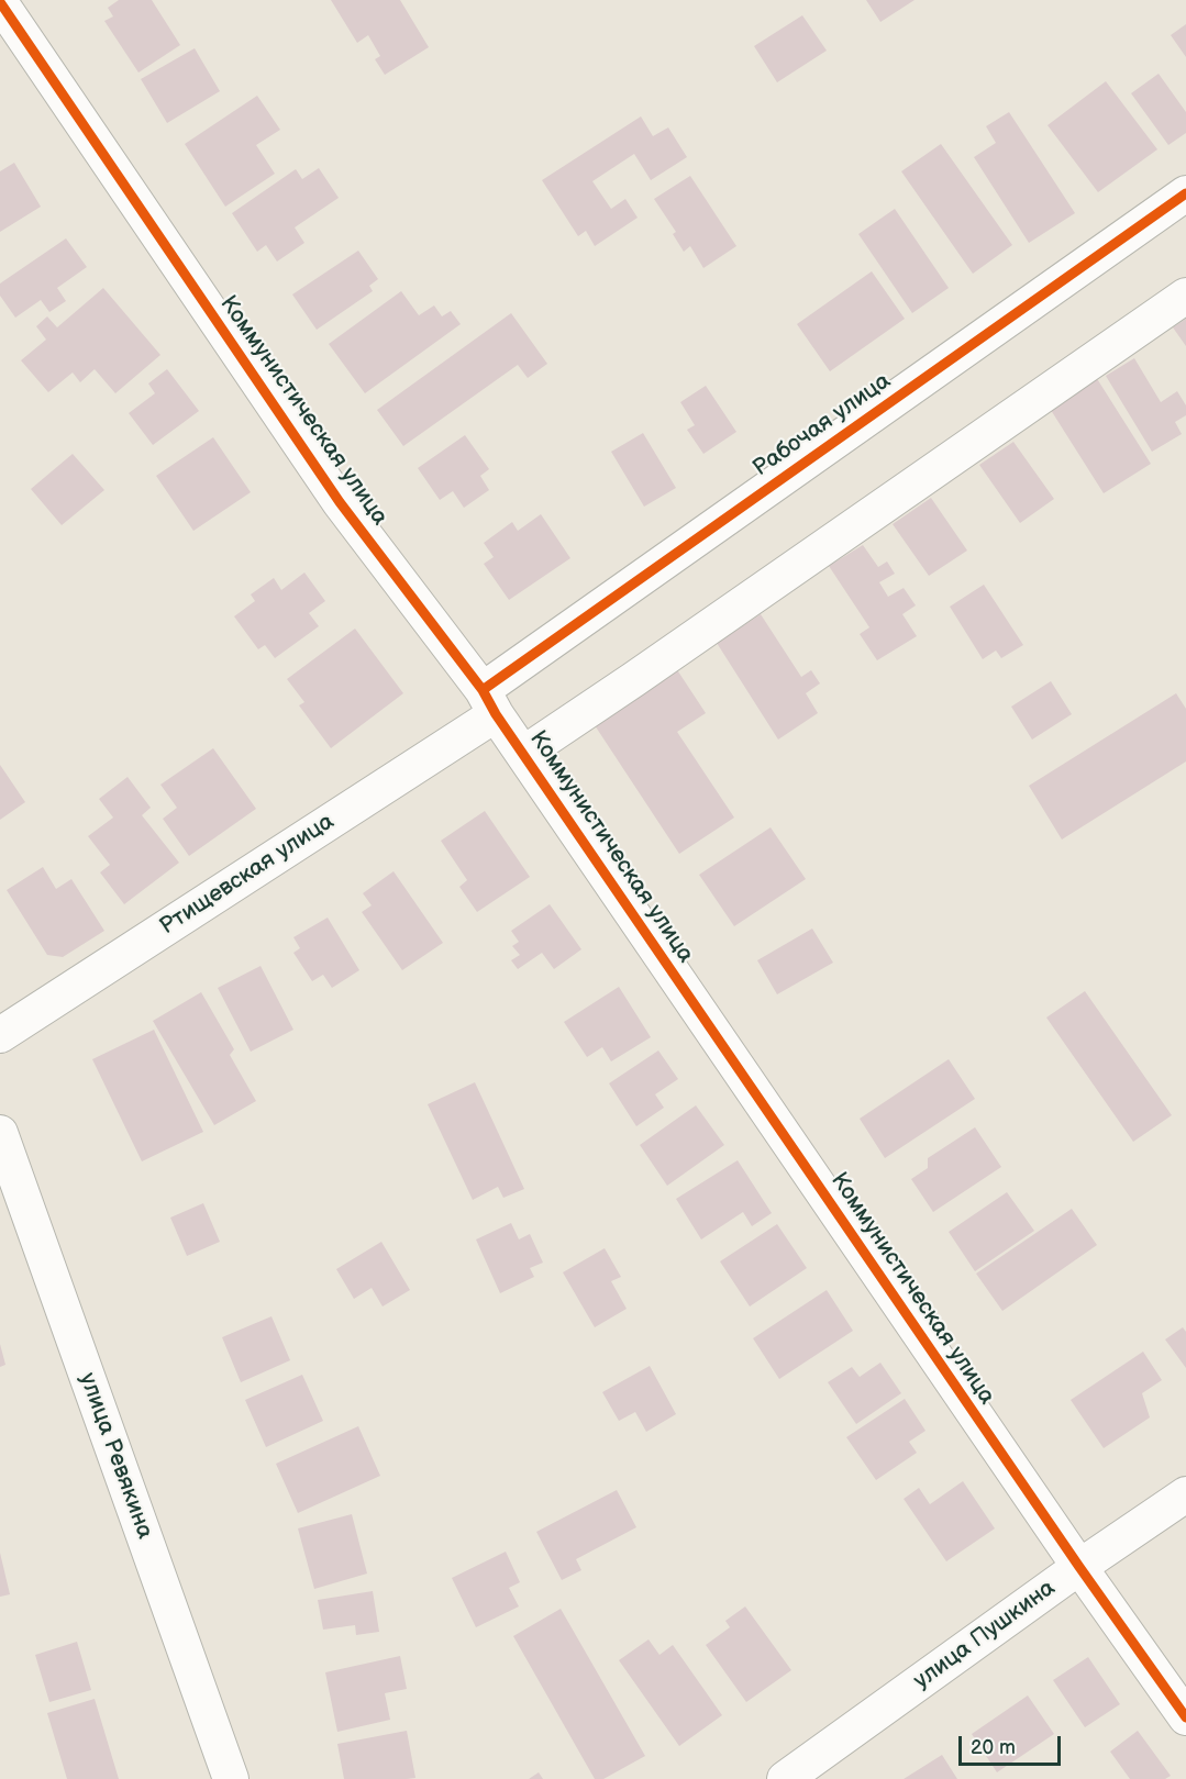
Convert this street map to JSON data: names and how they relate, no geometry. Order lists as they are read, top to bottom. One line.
{"streets":{"street":["Коммунистическая улица","Рабочая улица","Ртищевская улица","улица Ревякина","улица Пушкина"]},"crossings":[["Коммунистическая улица","Рабочая улица"],["Коммунистическая улица","Ртищевская улица"],["Коммунистическая улица","улица Пушкина"],["Рабочая улица","Ртищевская улица"]],"scale_bar":"20 m"}
